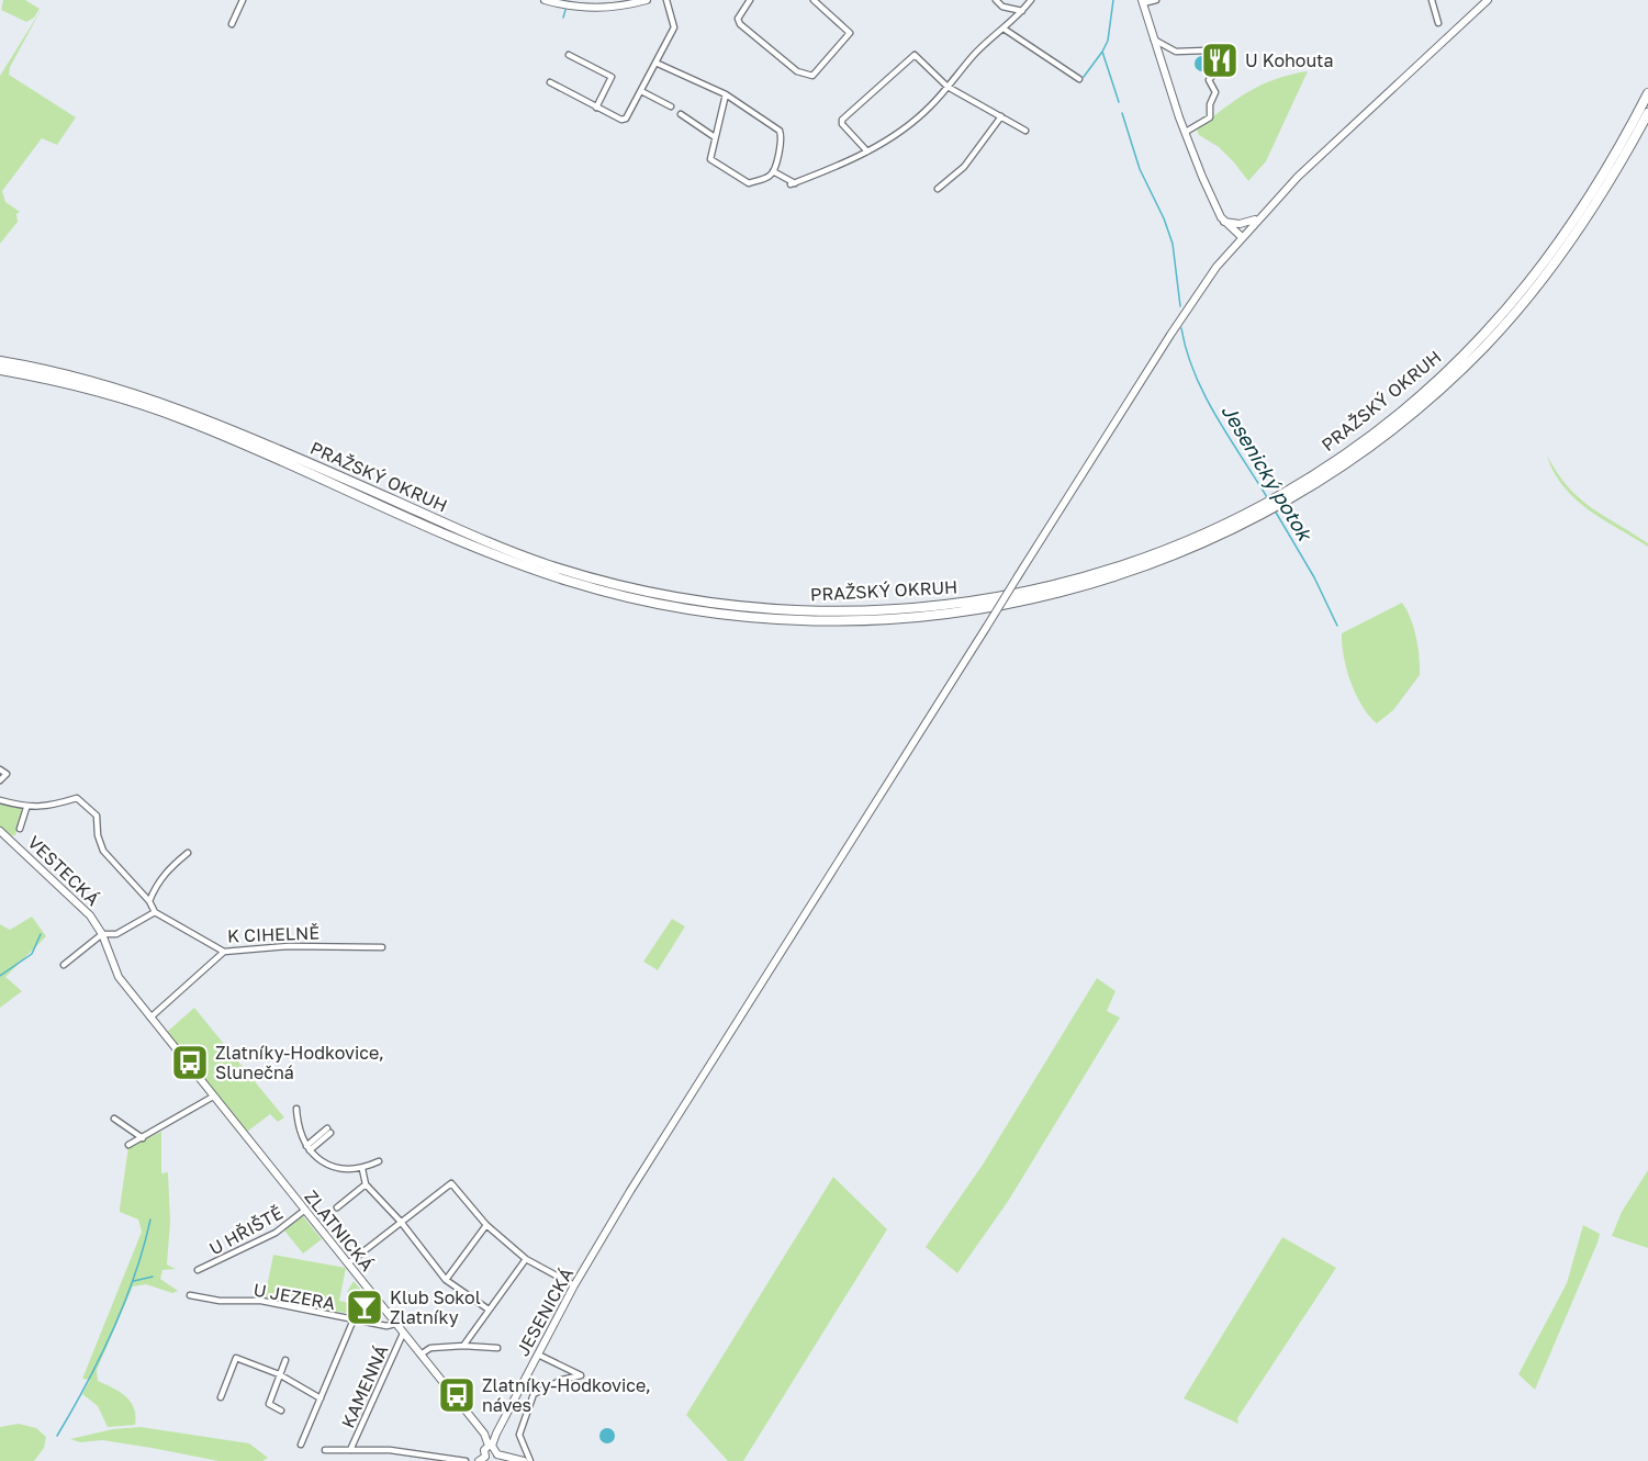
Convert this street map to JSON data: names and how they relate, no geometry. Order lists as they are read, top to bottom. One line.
{"streets":{"highway":["PRAŽSKÝ OKRUH"],"main road":["VESTECKÁ","ZLATNICKÁ","JESENICKÁ"],"street":["K CIHELNĚ","U HŘIŠTĚ","U JEZERA","KAMENNÁ"]},"crossings":[["VESTECKÁ","ZLATNICKÁ"],["U HŘIŠTĚ","ZLATNICKÁ"],["ZLATNICKÁ","U JEZERA"],["ZLATNICKÁ","JESENICKÁ"],["ZLATNICKÁ","KAMENNÁ"]],"water":["Jesenický potok"],"places":{"restaurant":["U Kohouta"],"bus stop":["Zlatníky-Hodkovice, Slunečná","Zlatníky-Hodkovice, náves"],"bar":["Klub Sokol Zlatníky"]}}
